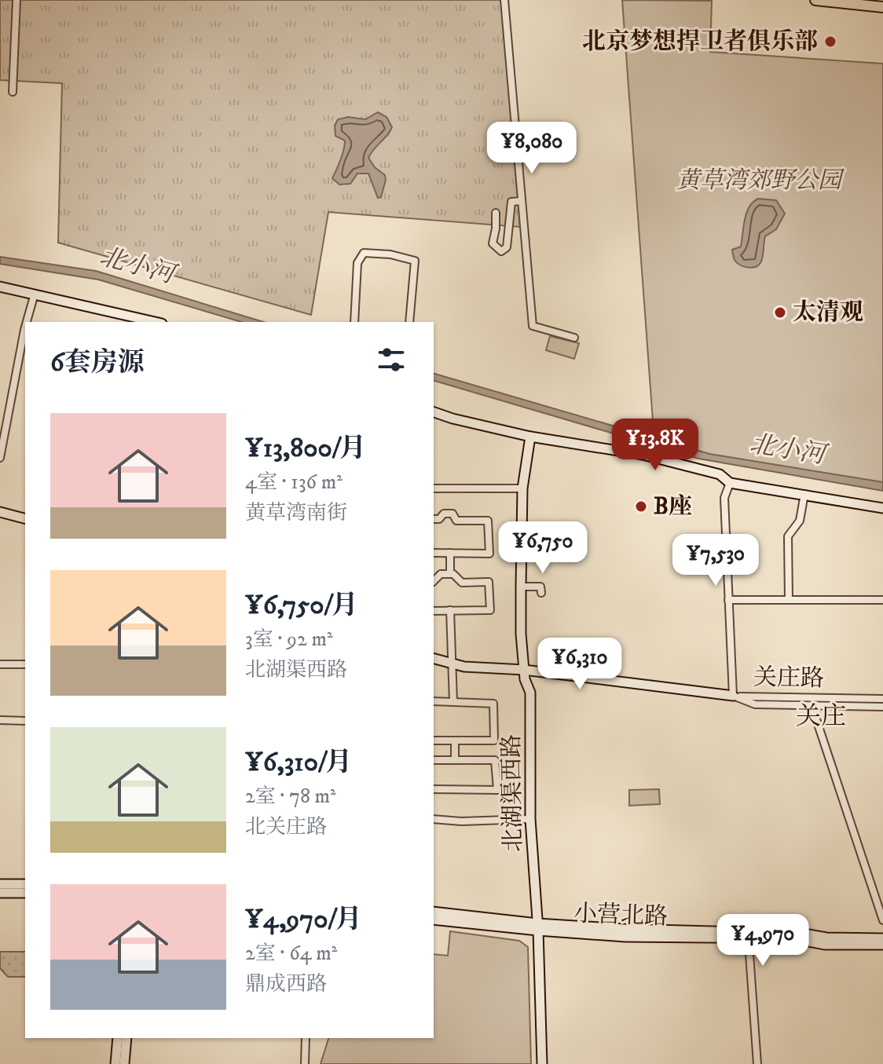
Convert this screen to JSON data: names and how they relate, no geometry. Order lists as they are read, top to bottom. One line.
{"streets":{"street":["关庄路","北湖渠西路","小营北路"]},"crossings":[["北湖渠西路","小营北路"]],"districts":["关庄"],"water":["北小河"],"parks":["黄草湾郊野公园"],"places":["北京梦想捍卫者俱乐部","太清观","B座"],"page":{"price":["¥8,080","¥13.8K","¥6,750","¥7,530","¥6,310","¥4,970"],"heading":"6套房源","list":[{"name":"¥13,800/月","note":"4室 · 136 m² · 黄草湾南街"},{"name":"¥6,750/月","note":"3室 · 92 m² · 北湖渠西路"},{"name":"¥6,310/月","note":"2室 · 78 m² · 北关庄路"},{"name":"¥4,970/月","note":"2室 · 64 m² · 鼎成西路"}]}}
